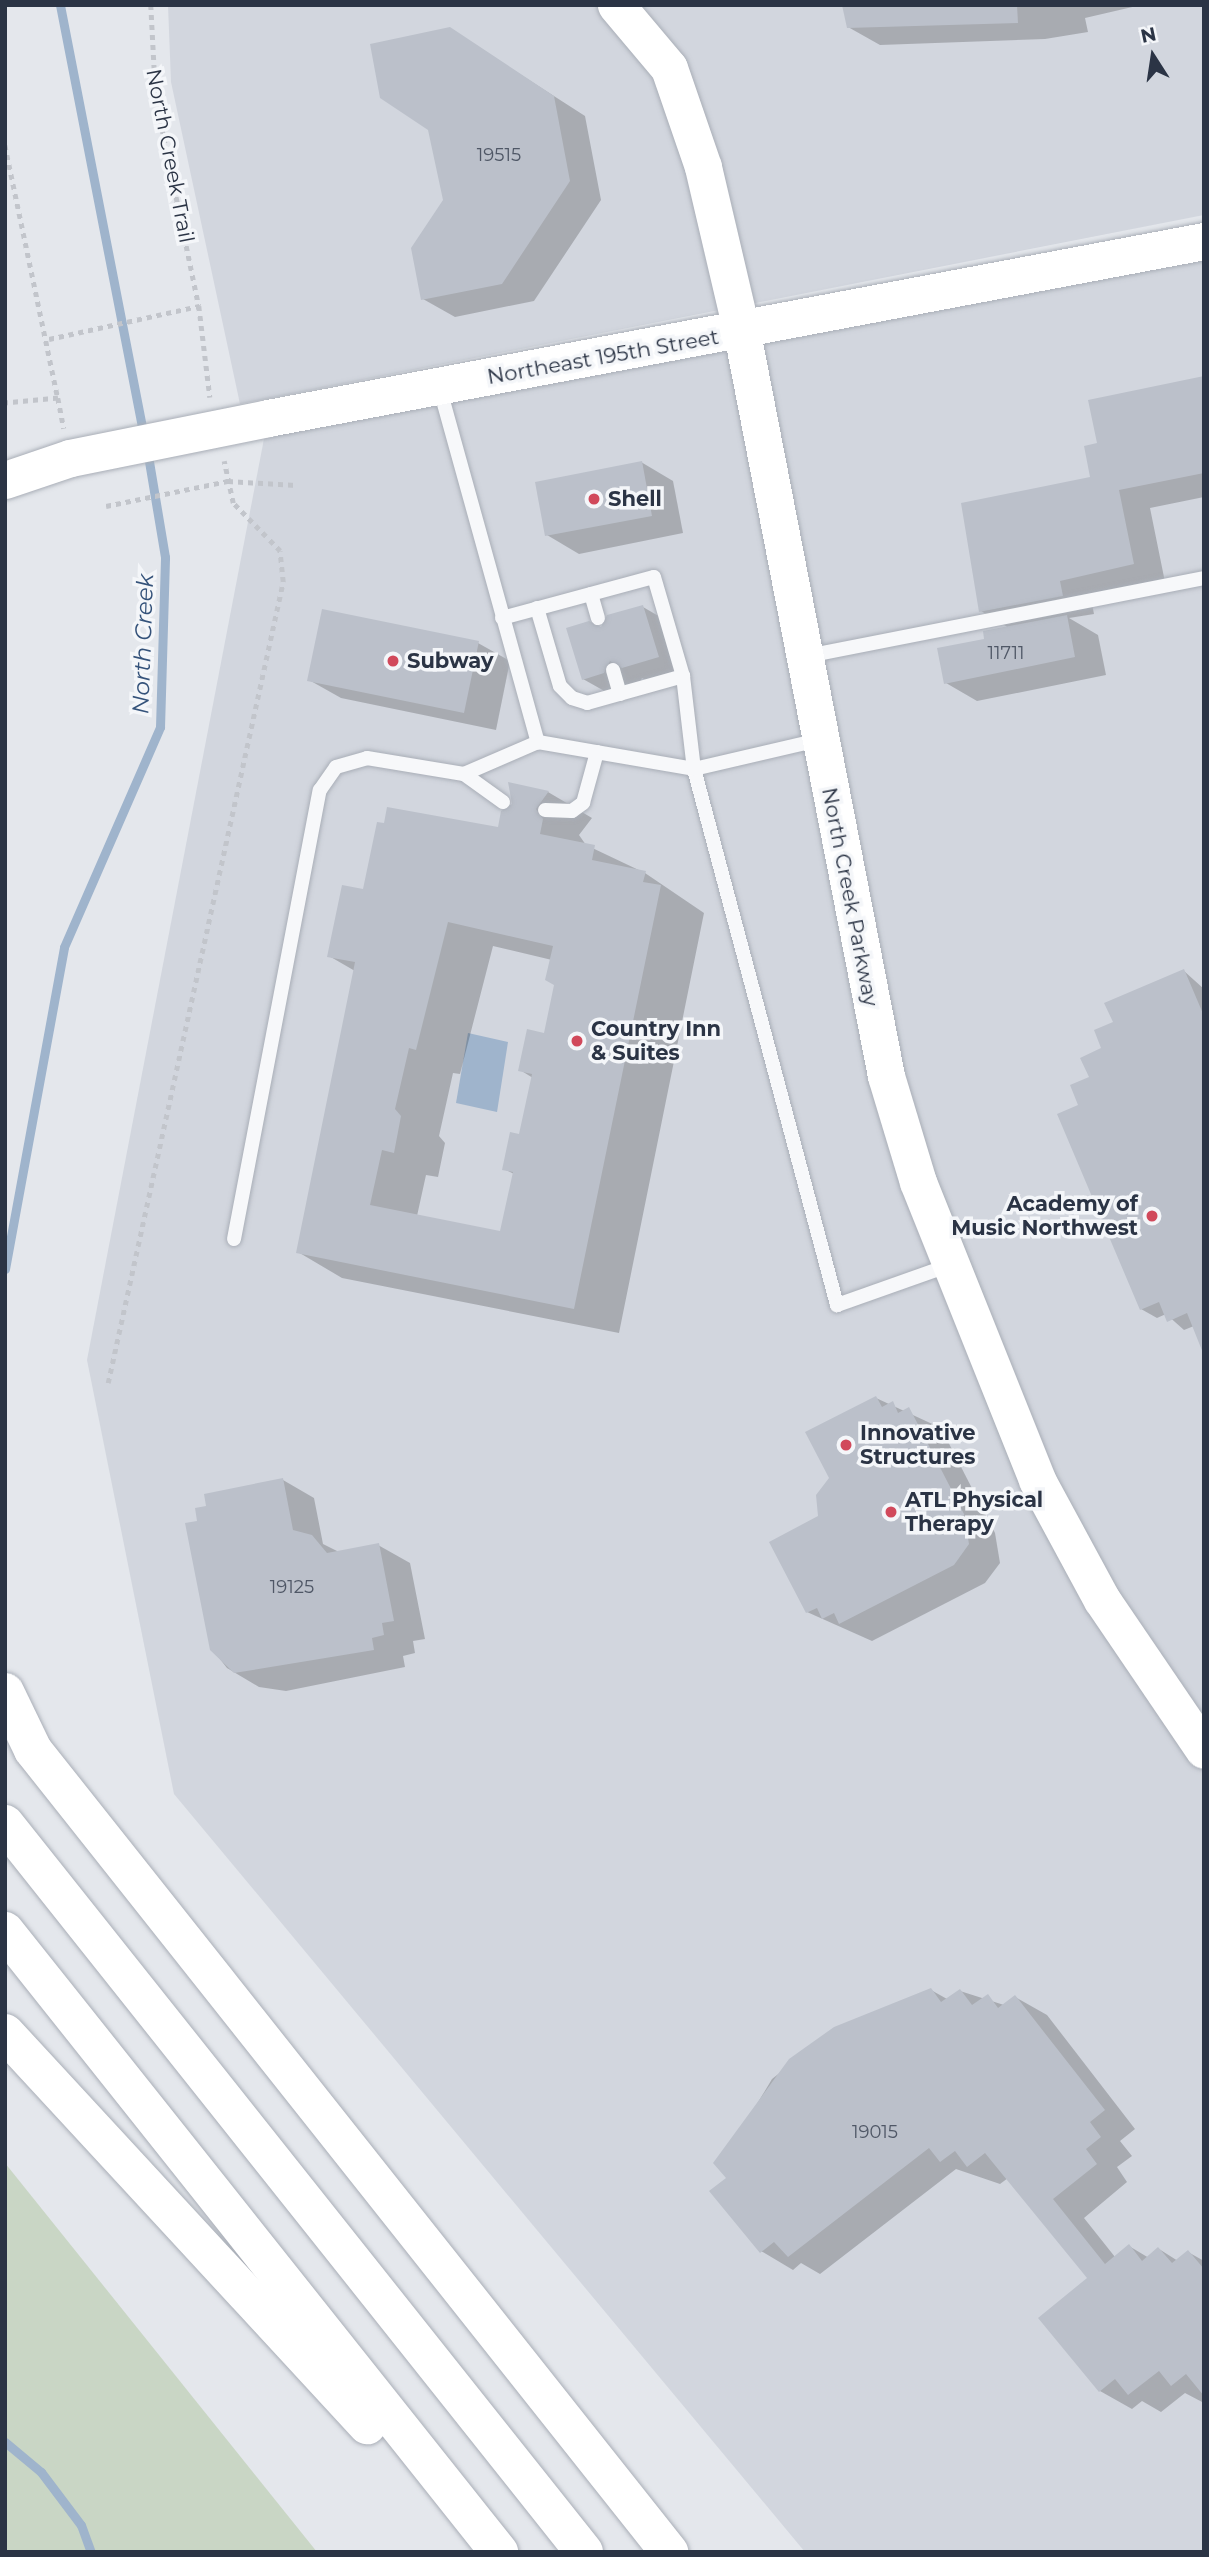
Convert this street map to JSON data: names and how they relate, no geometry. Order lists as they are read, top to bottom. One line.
{"streets":{"street":["Northeast 195th Street","North Creek Parkway"],"path":["North Creek Trail"]},"crossings":[["North Creek Trail","Northeast 195th Street"],["Northeast 195th Street","North Creek Parkway"]],"water":["North Creek"],"places":["Shell","Subway","Country Inn & Suites","Academy of Music Northwest","Innovative Structures","ATL Physical Therapy"],"house_numbers":["19515","11711","19125","19015"],"north":"top"}
